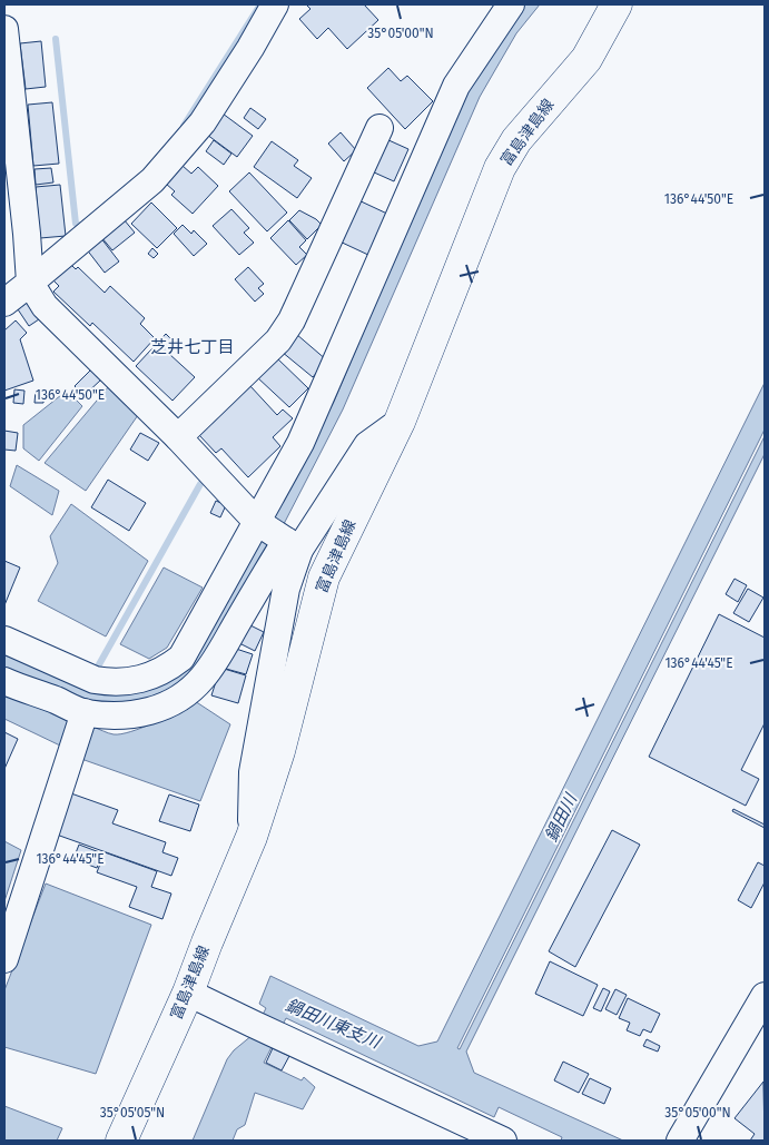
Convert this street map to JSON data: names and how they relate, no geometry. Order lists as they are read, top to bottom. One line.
{"streets":{"main road":["富島津島線"]},"districts":["芝井七丁目"],"water":["鍋田川","鍋田川東支川"],"coordinates":["35°05'00\"N","136°44'50\"E","136°44'45\"E","35°05'05\"N"]}
